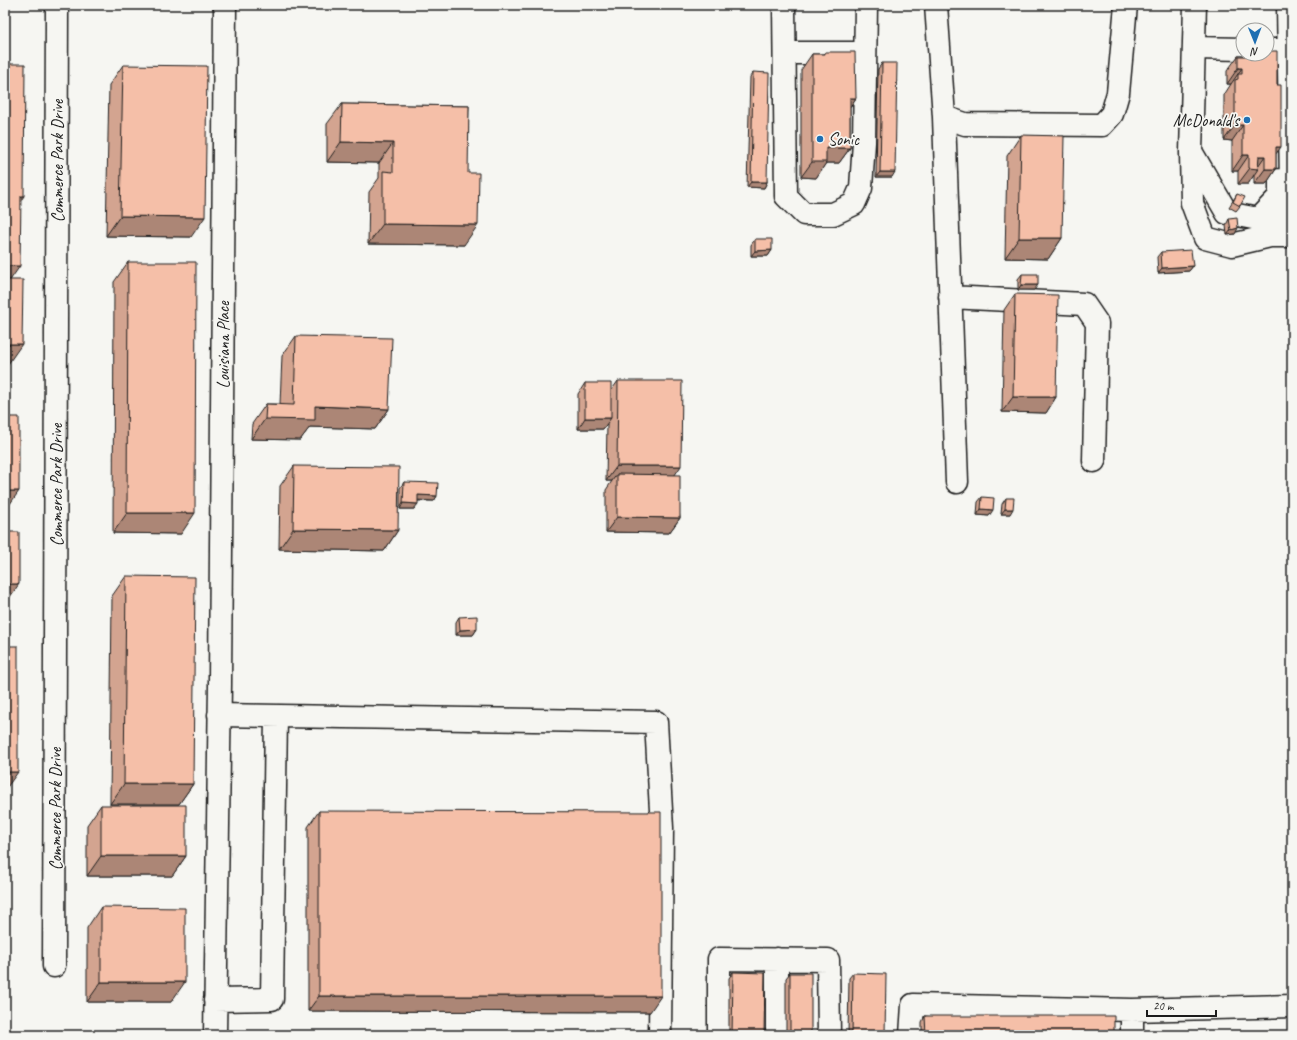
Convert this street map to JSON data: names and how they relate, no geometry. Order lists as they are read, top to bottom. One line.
{"streets":{"street":["Commerce Park Drive","Louisiana Place"]},"places":["McDonald's","Sonic"],"scale_bar":"20 m","north":"bottom"}
